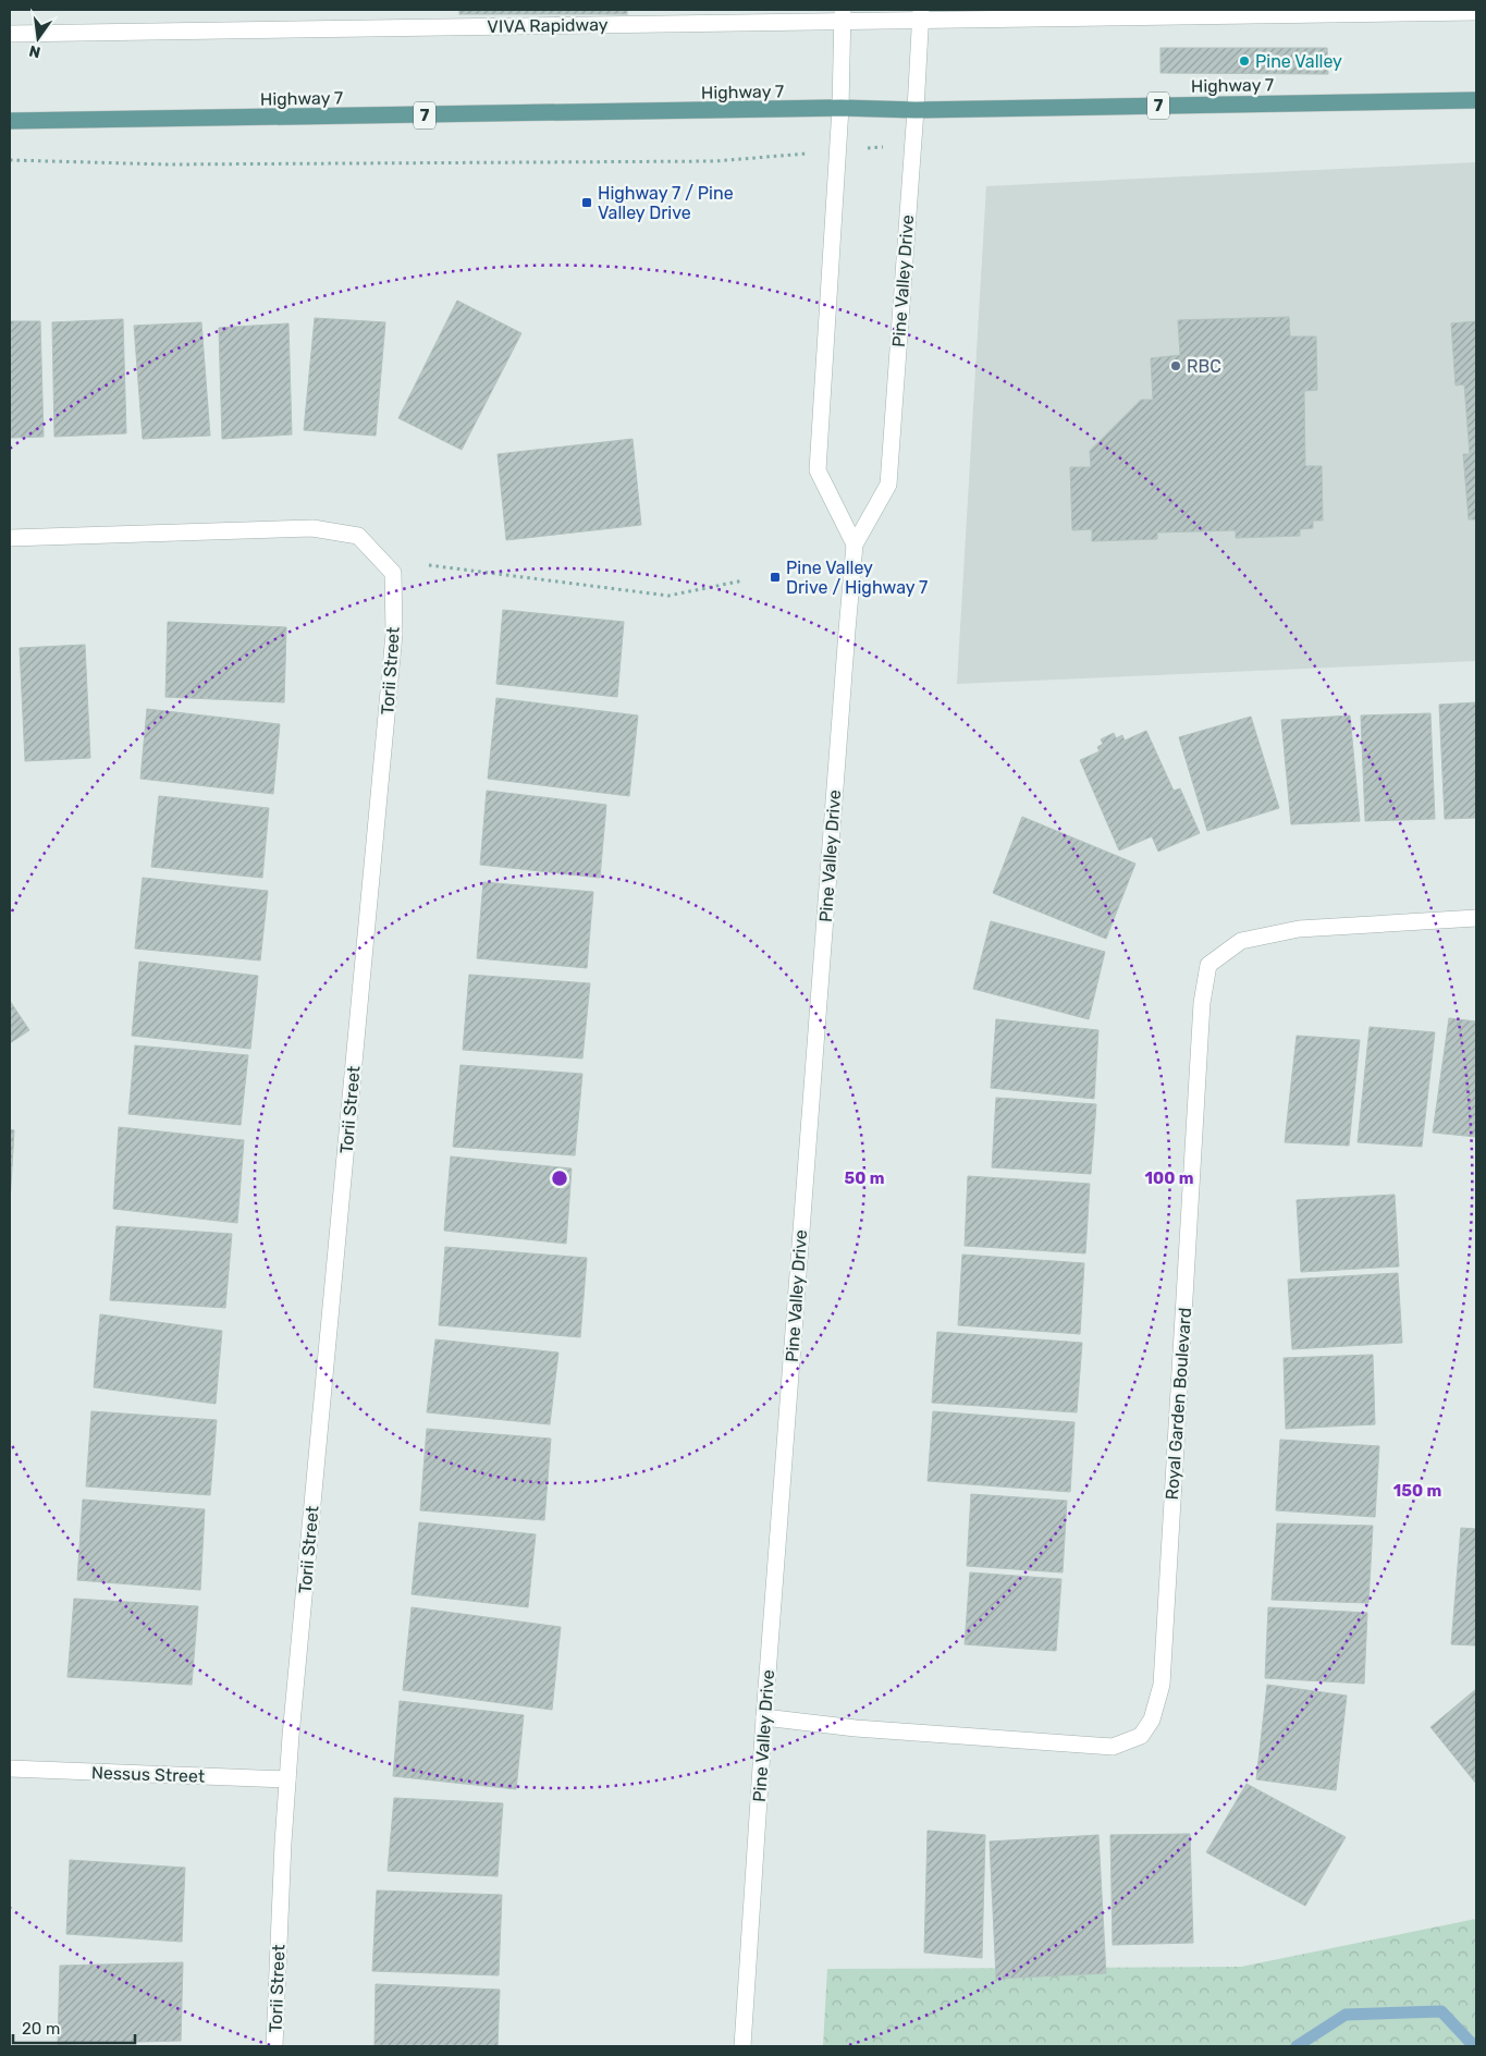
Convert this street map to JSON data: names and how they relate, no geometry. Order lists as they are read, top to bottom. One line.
{"streets":{"main road":["Highway 7","7"],"street":["VIVA Rapidway","Pine Valley Drive","Torii Street","Royal Garden Boulevard","Nessus Street"]},"crossings":[["VIVA Rapidway","Pine Valley Drive"],["Highway 7","Pine Valley Drive"],["Pine Valley Drive","Royal Garden Boulevard"],["Torii Street","Nessus Street"]],"places":{"other":["Pine Valley","RBC"],"transit":["Highway 7 / Pine Valley Drive","Pine Valley Drive / Highway 7"]},"scale_bar":"20 m","north":"bottom","rings":["50 m","100 m","150 m"]}
